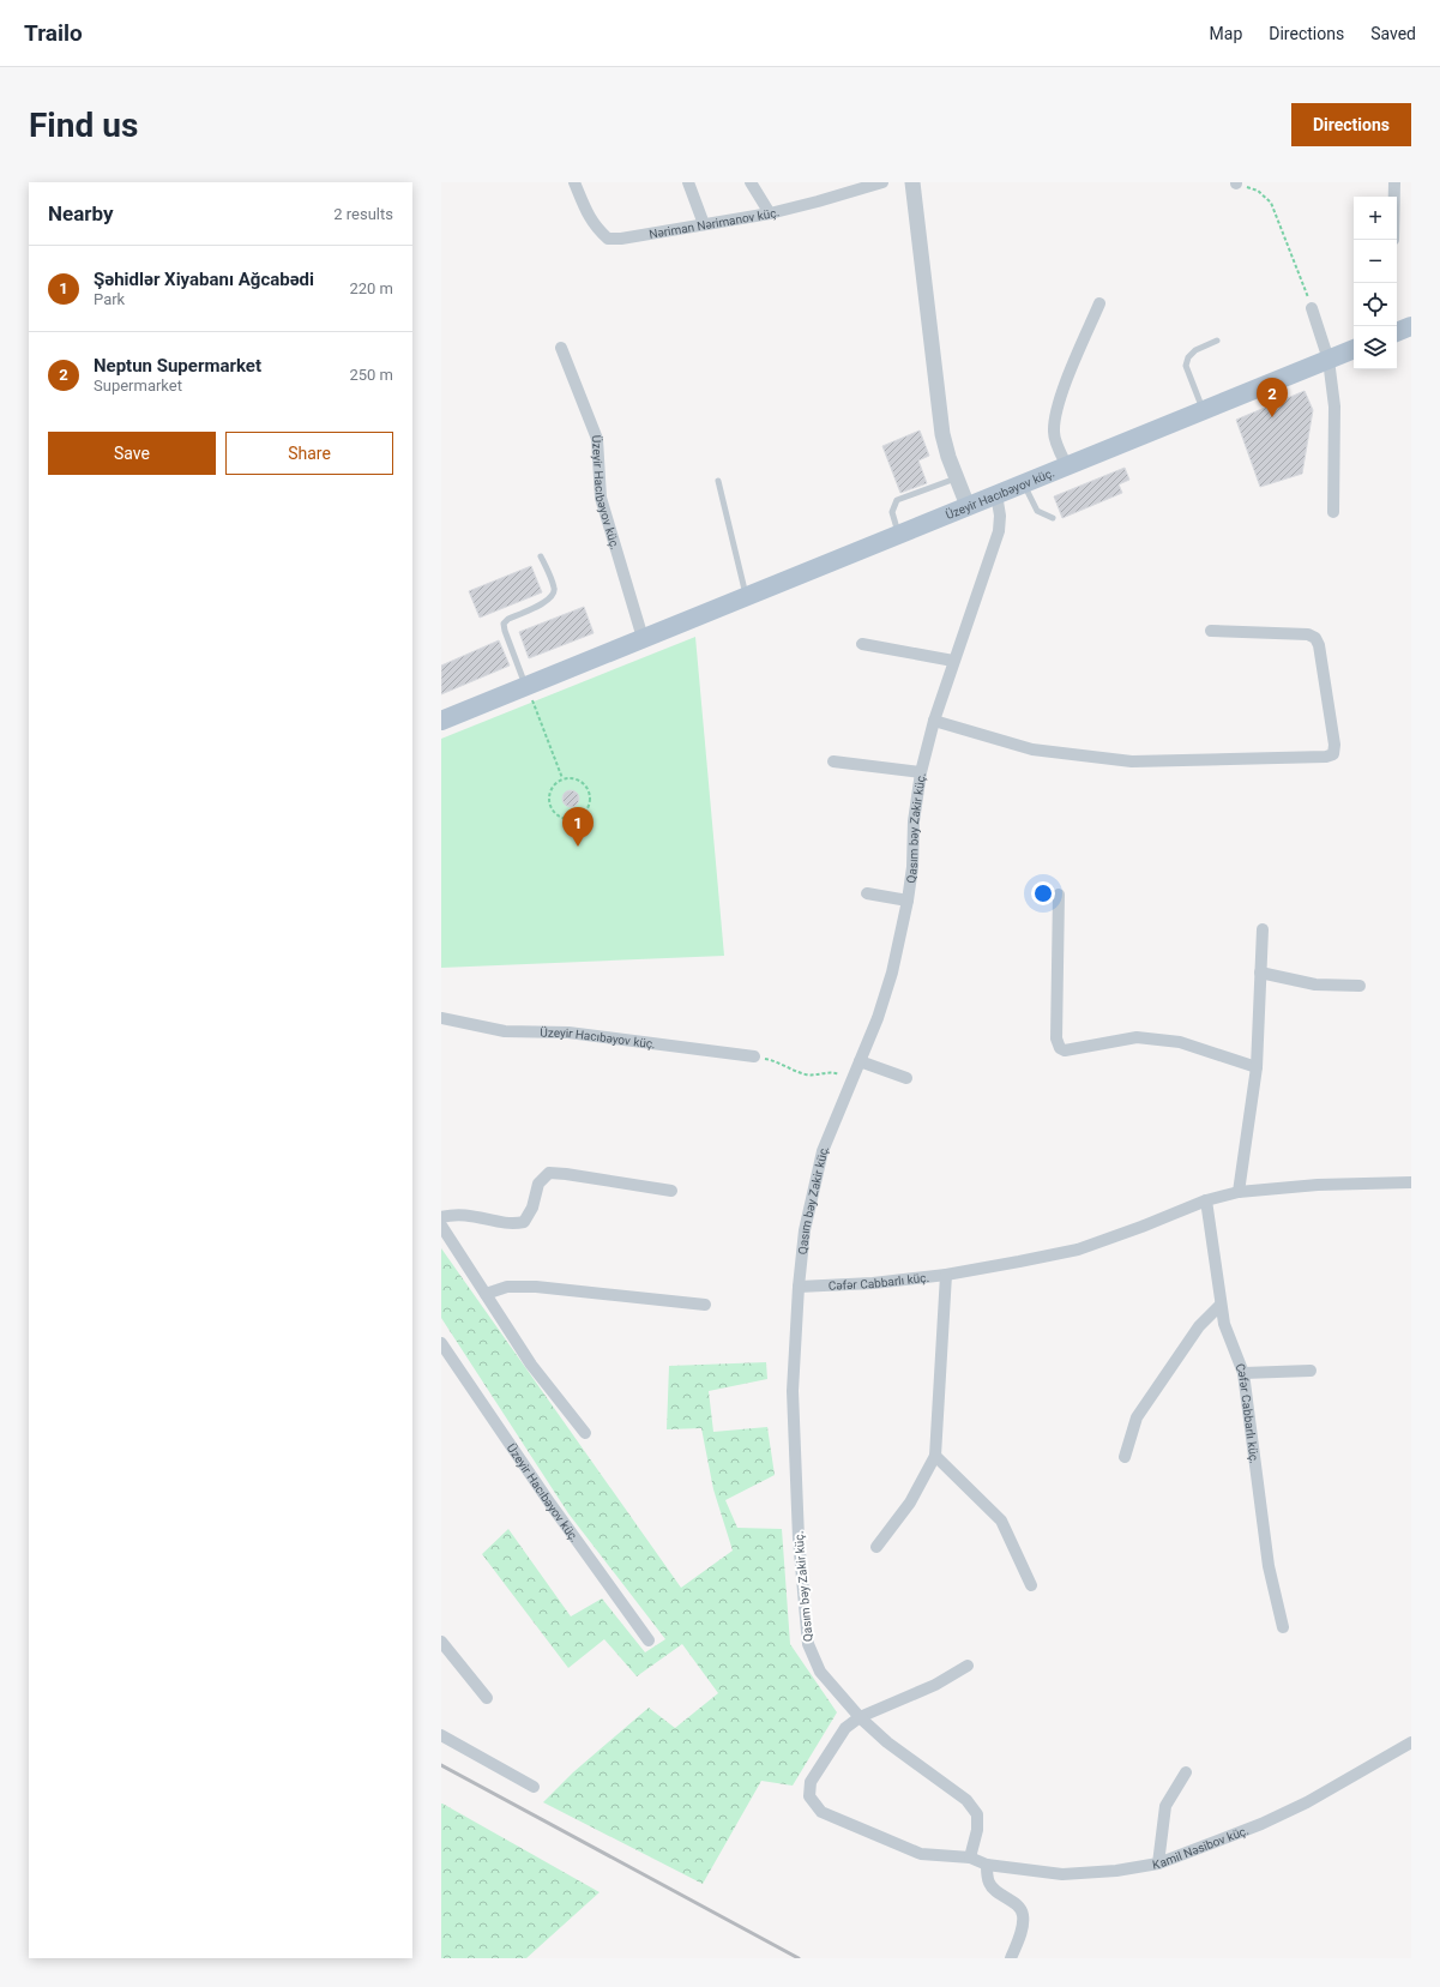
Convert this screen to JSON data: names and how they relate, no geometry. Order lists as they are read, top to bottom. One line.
{"streets":{"main road":["Üzeyir Hacıbəyov küç."],"street":["Nəriman Nərimanov küç.","Qasım bəy Zakir küç.","Cəfər Cabbarlı küç.","Kamil Nəsibov küç."]},"crossings":[["Üzeyir Hacıbəyov küç.","Qasım bəy Zakir küç."],["Qasım bəy Zakir küç.","Cəfər Cabbarlı küç."],["Qasım bəy Zakir küç.","Kamil Nəsibov küç."]],"page":{"header":"Trailo","nav":["Map","Directions","Saved"],"buttons":["Directions",["Save","Share"]],"title":"Find us","heading":["Nearby","2 results"],"map_buttons":["+","−"],"list":[{"mark":"1","name":"Şəhidlər Xiyabanı Ağcabədi","note":"Park","value":"220 m"},{"mark":"2","name":"Neptun Supermarket","note":"Supermarket","value":"250 m"}],"pins":["2","1"]}}
